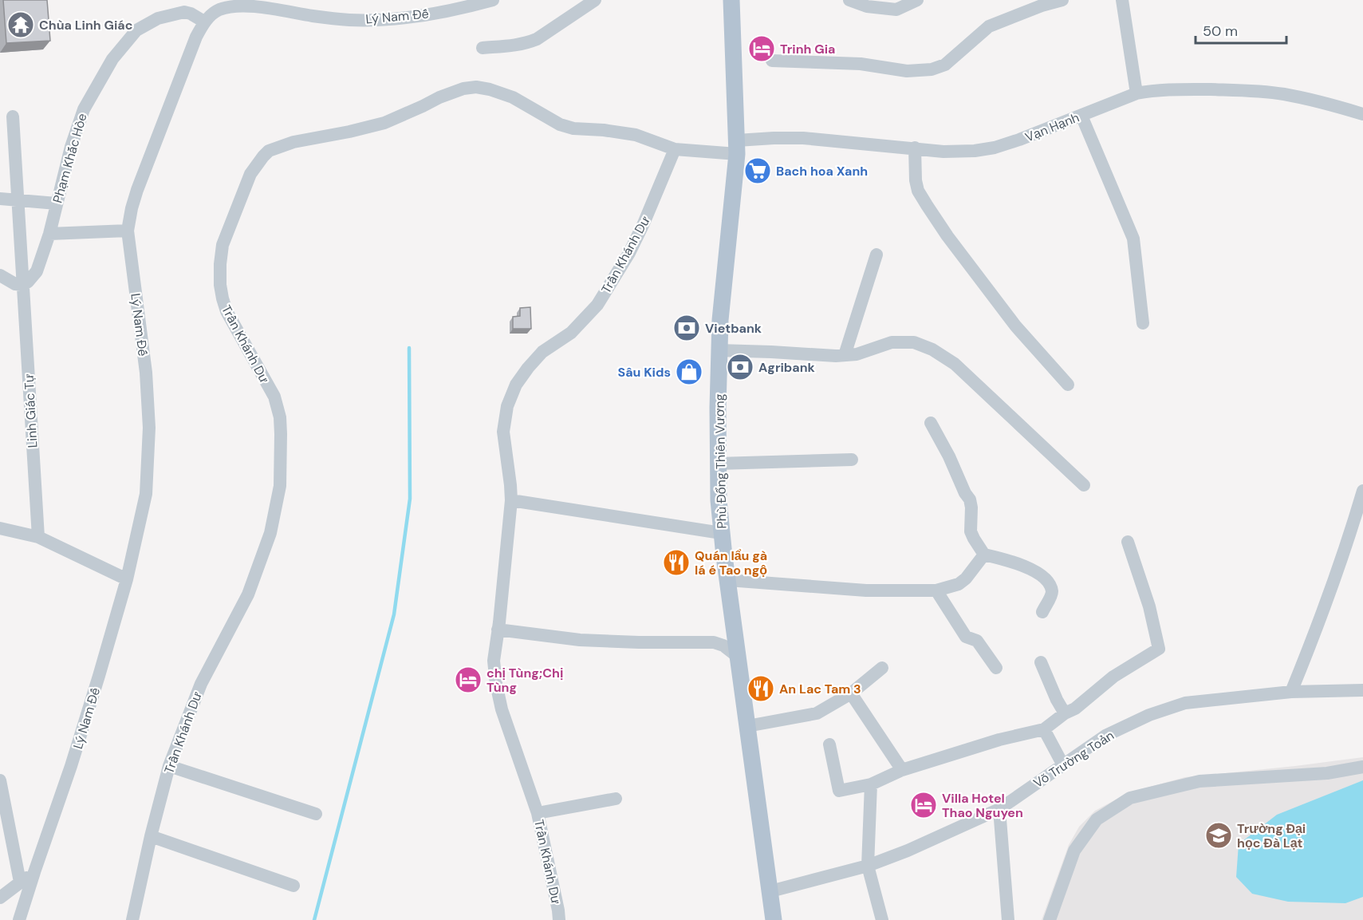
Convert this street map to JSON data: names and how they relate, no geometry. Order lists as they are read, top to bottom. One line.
{"streets":{"main road":["Phù Đổng Thiên Vương"],"street":["Lý Nam Đế","Vạn Hạnh","Phạm Khắc Hòe","Trần Khánh Dư","Linh Giác Tự","Võ Trường Toản"]},"crossings":[["Lý Nam Đế","Phạm Khắc Hòe"],["Vạn Hạnh","Trần Khánh Dư"],["Vạn Hạnh","Phù Đổng Thiên Vương"],["Phạm Khắc Hòe","Linh Giác Tự"],["Trần Khánh Dư","Phù Đổng Thiên Vương"],["Phù Đổng Thiên Vương","Võ Trường Toản"]],"places":{"temple":["Chùa Linh Giác"],"hotel":["Trinh Gia","chị Tùng;Chị Tùng","Villa Hotel Thao Nguyen"],"supermarket":["Bach hoa Xanh"],"bank":["Vietbank","Agribank"],"shop":["Sâu Kids"],"restaurant":["Quán lẩu gà lá é Tao ngộ","An Lac Tam 3"],"school or university":["Trường Đại học Đà Lạt"]},"scale_bar":"50 m"}
